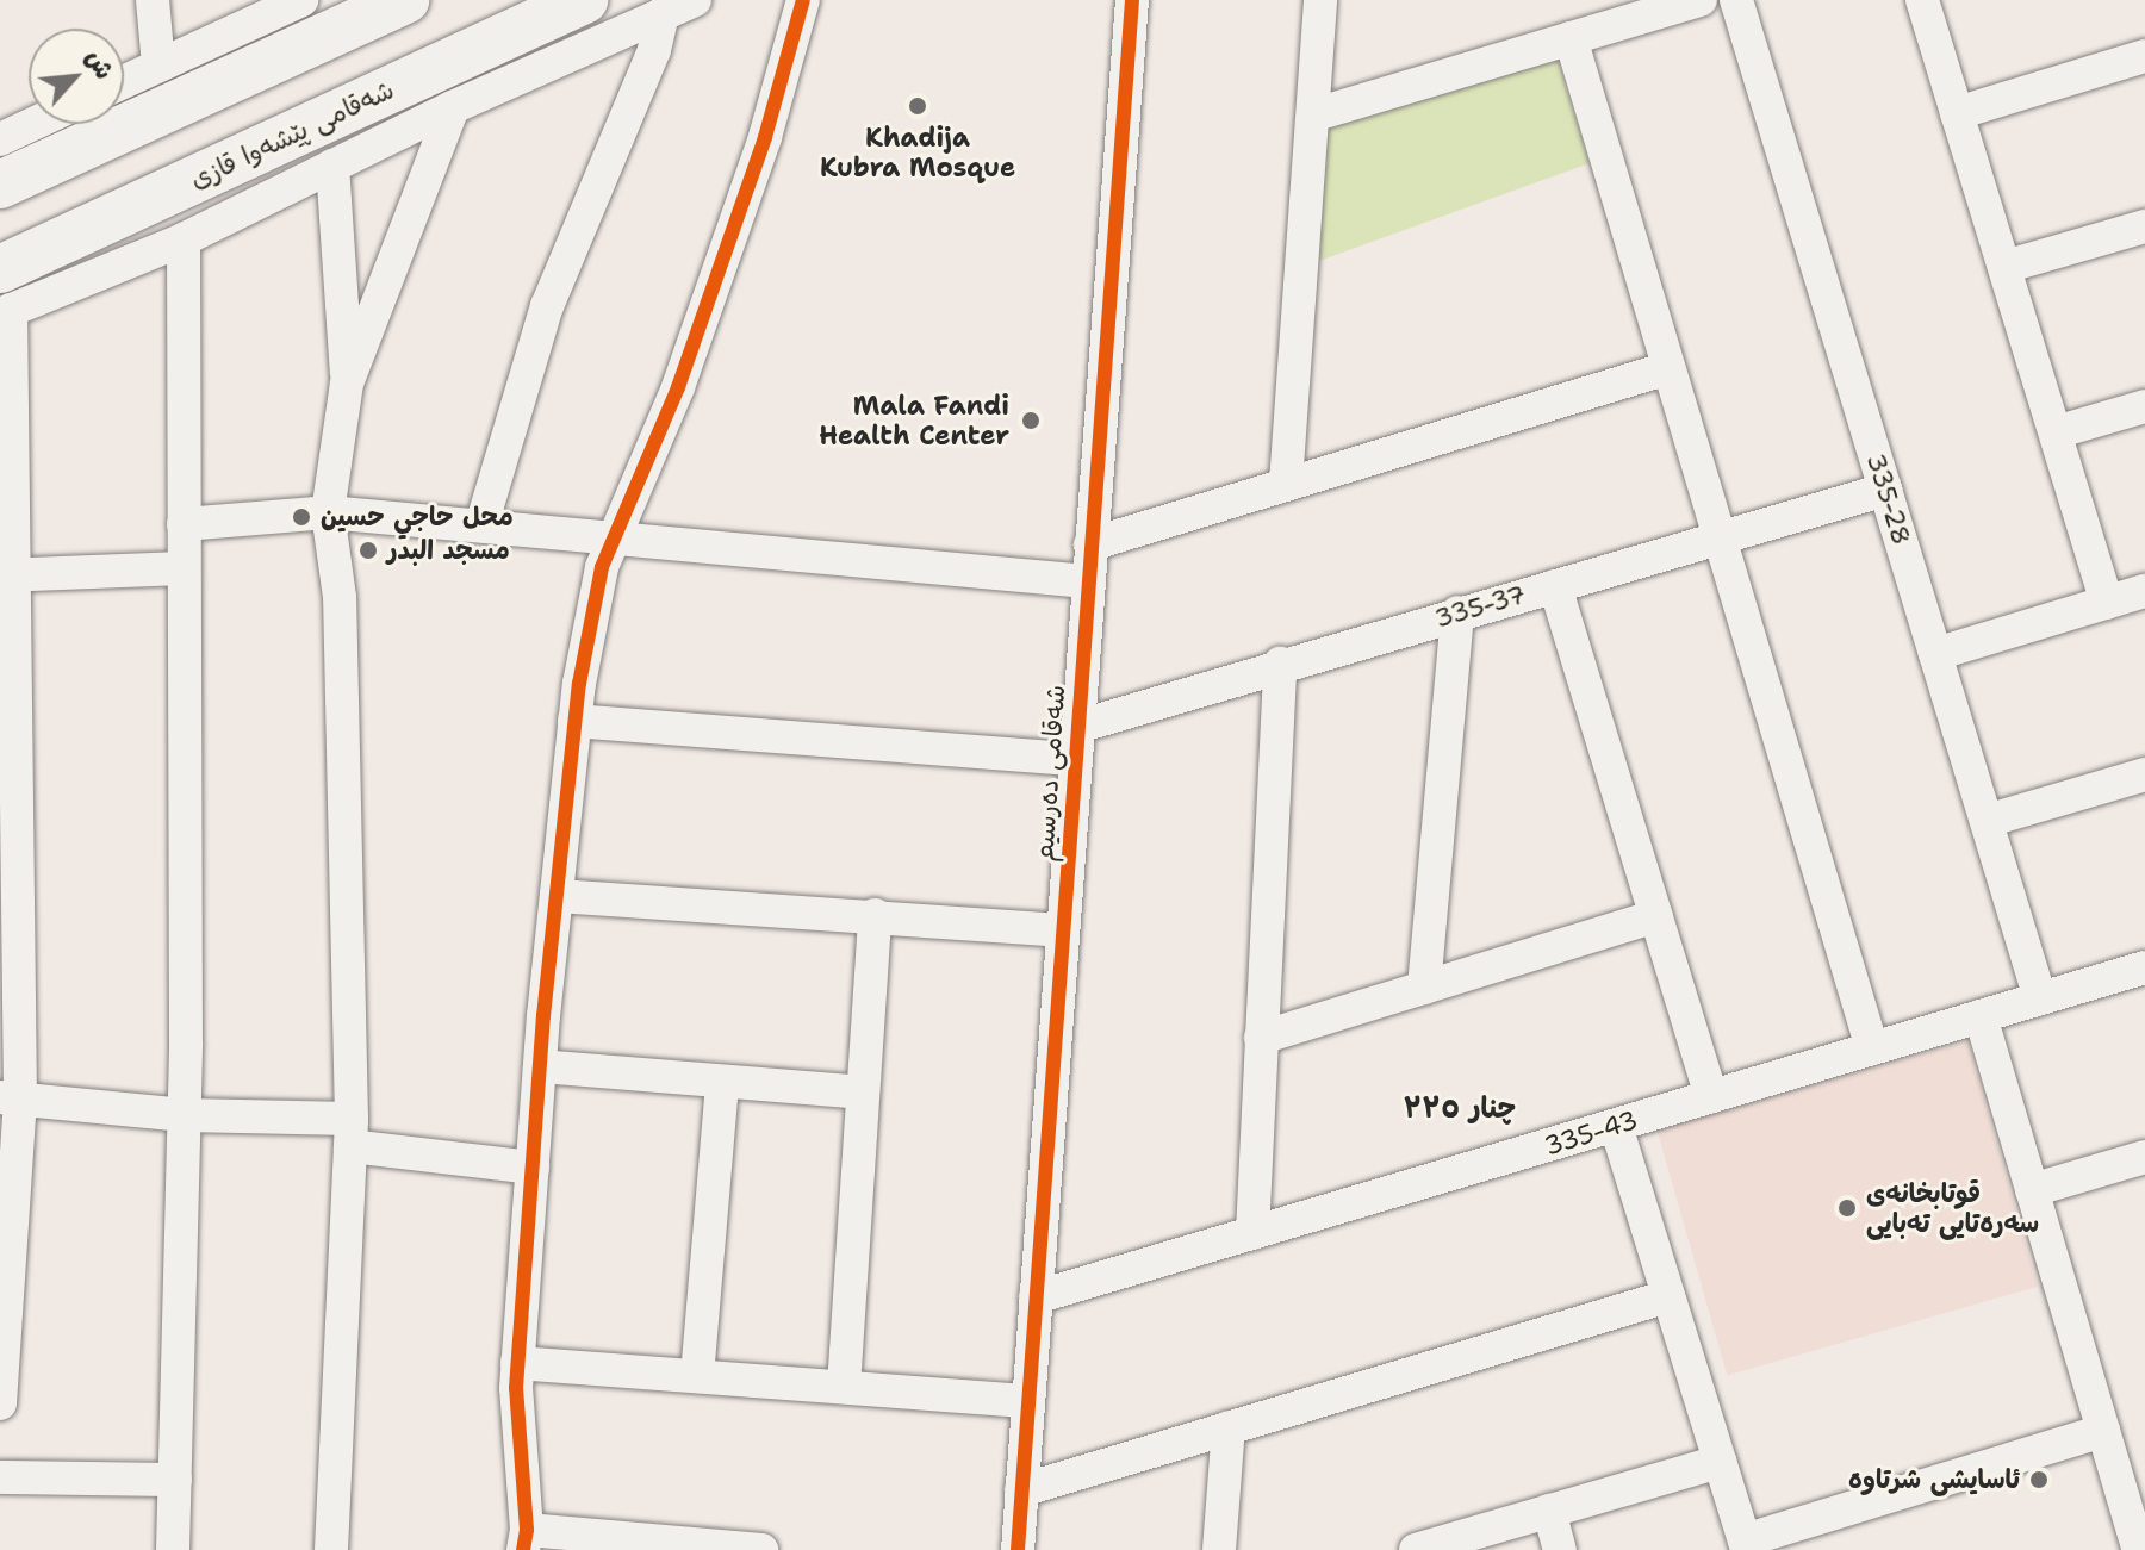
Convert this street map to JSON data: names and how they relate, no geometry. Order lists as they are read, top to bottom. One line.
{"streets":{"highway":["شەقامی پێشەوا قازی"],"street":["335-28","335-37","شەقامی دەرسیم","335-43"]},"crossings":[["335-28","335-37"],["335-28","335-43"],["335-37","شەقامی دەرسیم"],["شەقامی دەرسیم","335-43"]],"districts":["چنار ٣٣٥"],"places":["Khadija Kubra Mosque","Mala Fandi Health Center","محل حاجي حسین","مسجد البدر","قوتابخانەی سەرەتایی تەبایی","ئاسایشی شرتاوە"],"north":"top right"}
